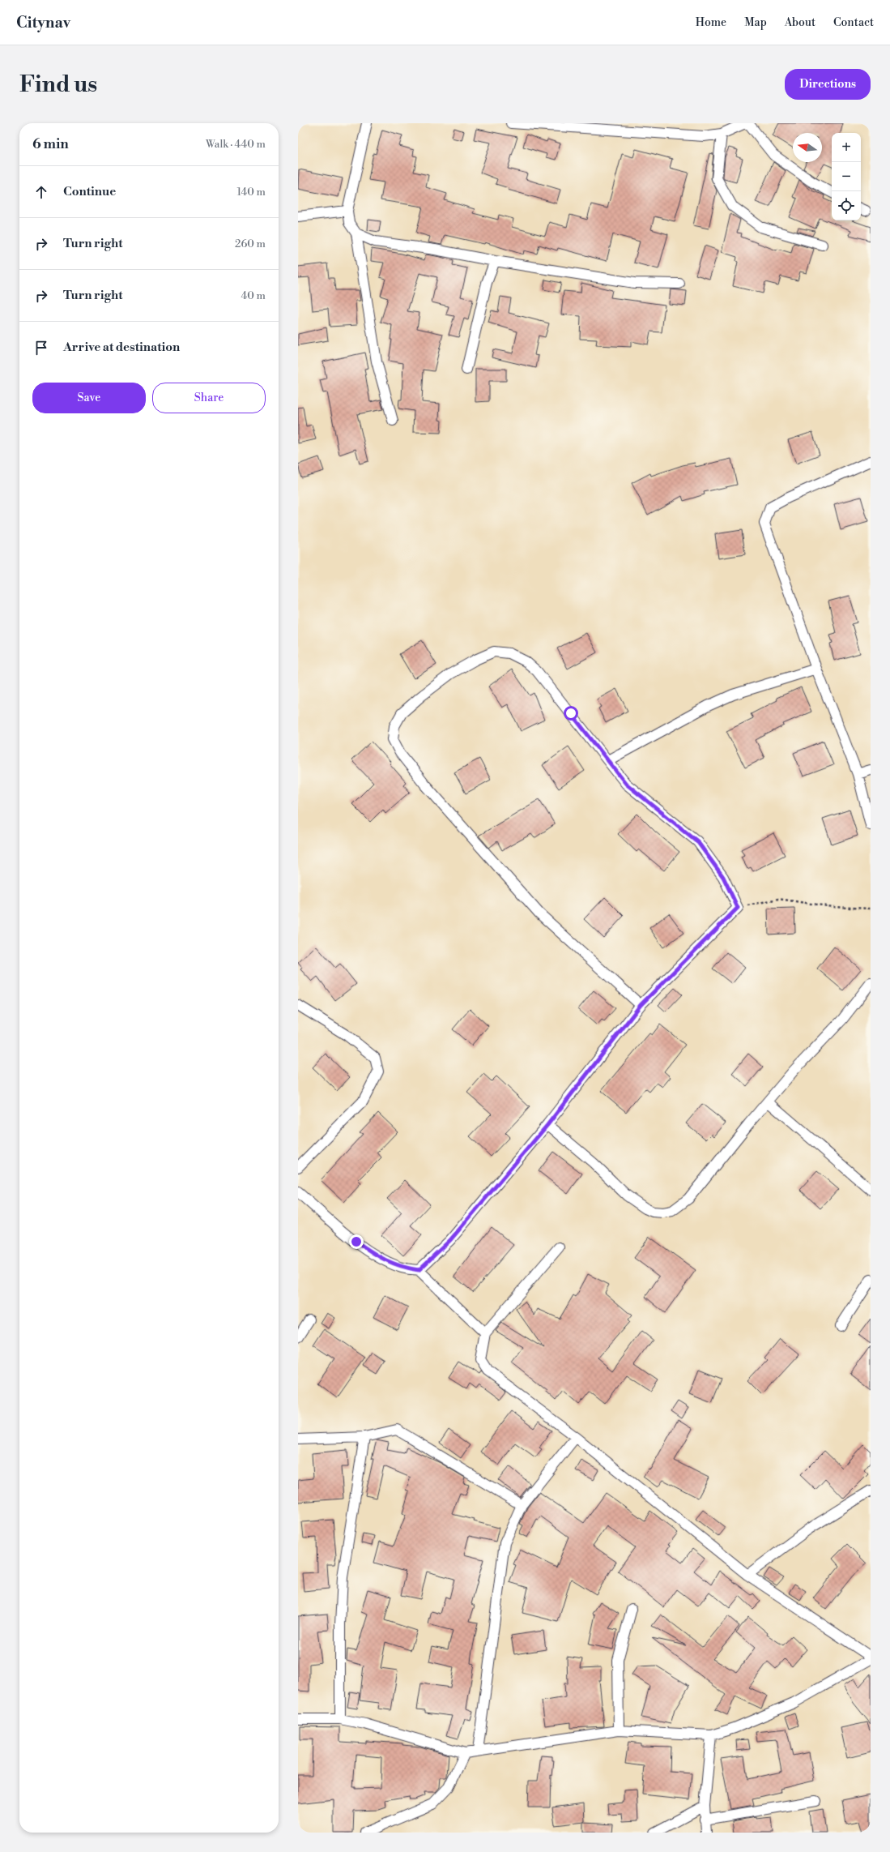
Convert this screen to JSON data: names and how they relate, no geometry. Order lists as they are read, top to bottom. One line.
{"north":"left","page":{"header":"Citynav","nav":["Home","Map","About","Contact"],"buttons":["Directions",["Save","Share"]],"title":"Find us","heading":["6 min","Walk · 440 m"],"map_buttons":["+","−"],"list":[["Continue","140 m"],["Turn right","260 m"],["Turn right","40 m"],"Arrive at destination"]}}
